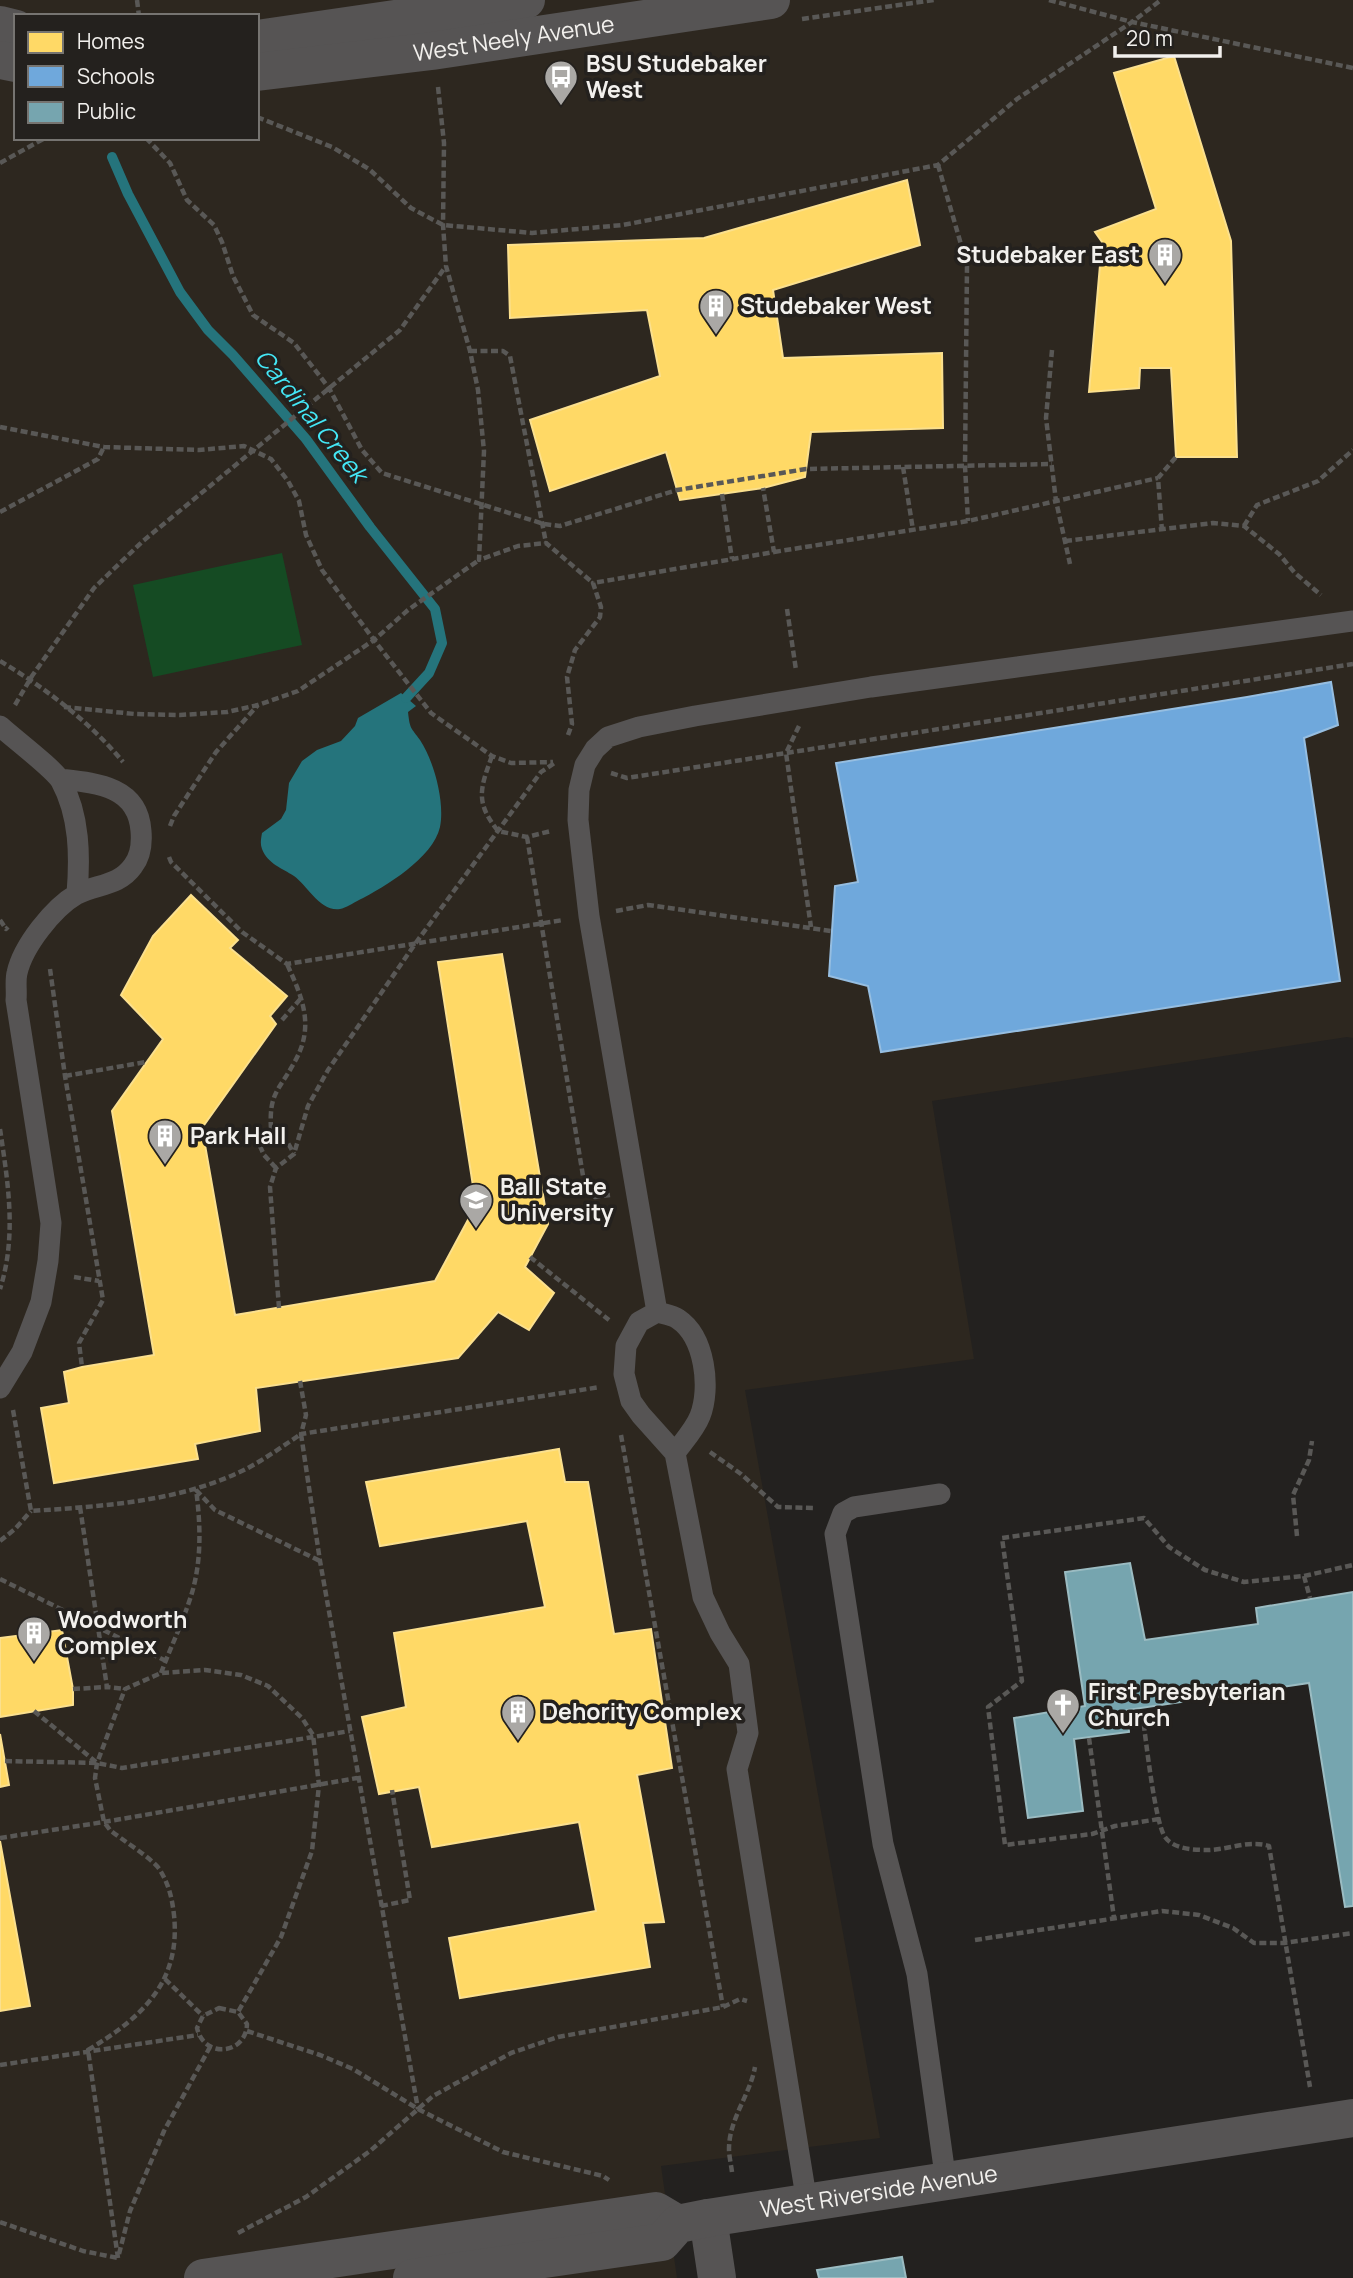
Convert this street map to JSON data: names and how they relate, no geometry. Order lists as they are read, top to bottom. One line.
{"streets":{"street":["West Neely Avenue","West Riverside Avenue"]},"water":["Cardinal Creek"],"places":{"bus stop":["BSU Studebaker West"],"building":["Studebaker East","Studebaker West","Park Hall","Woodworth Complex","Dehority Complex"],"school or university":["Ball State University"],"church":["First Presbyterian Church"]},"legend":["Homes","Schools","Public"],"scale_bar":"20 m"}
